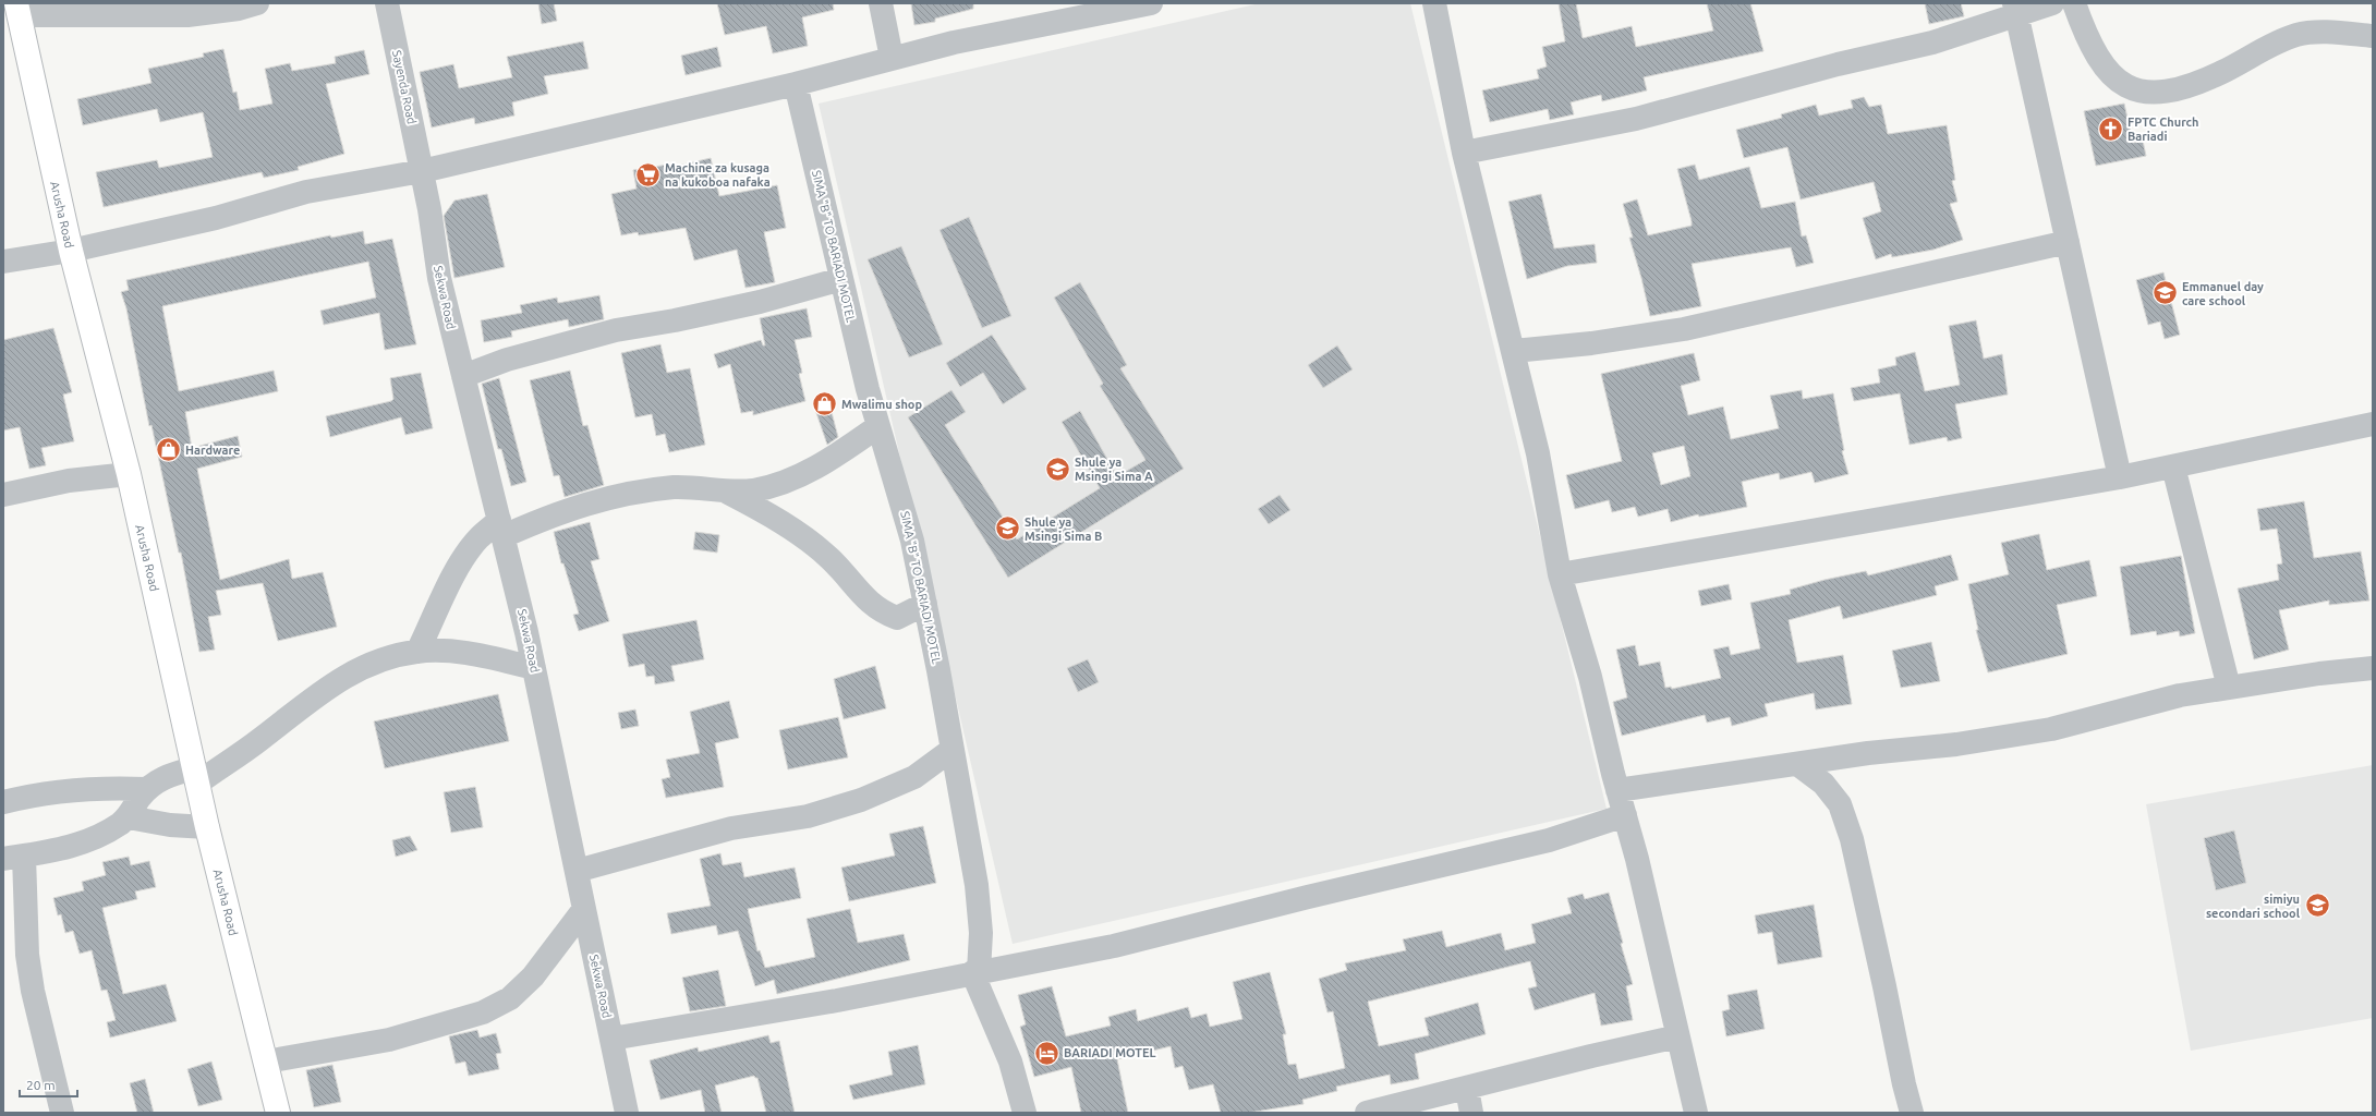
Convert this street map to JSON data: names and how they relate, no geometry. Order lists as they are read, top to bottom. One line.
{"streets":{"main road":["Arusha Road"],"street":["Sayenda Road","SIMA \"B\" TO BARIADI MOTEL","Sekwa Road"]},"crossings":[["Sayenda Road","Sekwa Road"]],"places":{"church":["FPTC Church Bariadi"],"supermarket":["Machine za kusaga na kukoboa nafaka"],"school or university":["Emmanuel day care school","Shule ya Msingi Sima A","Shule ya Msingi Sima B","simiyu secondari school"],"shop":["Mwalimu shop","Hardware"],"hotel":["BARIADI MOTEL"]},"scale_bar":"20 m"}
